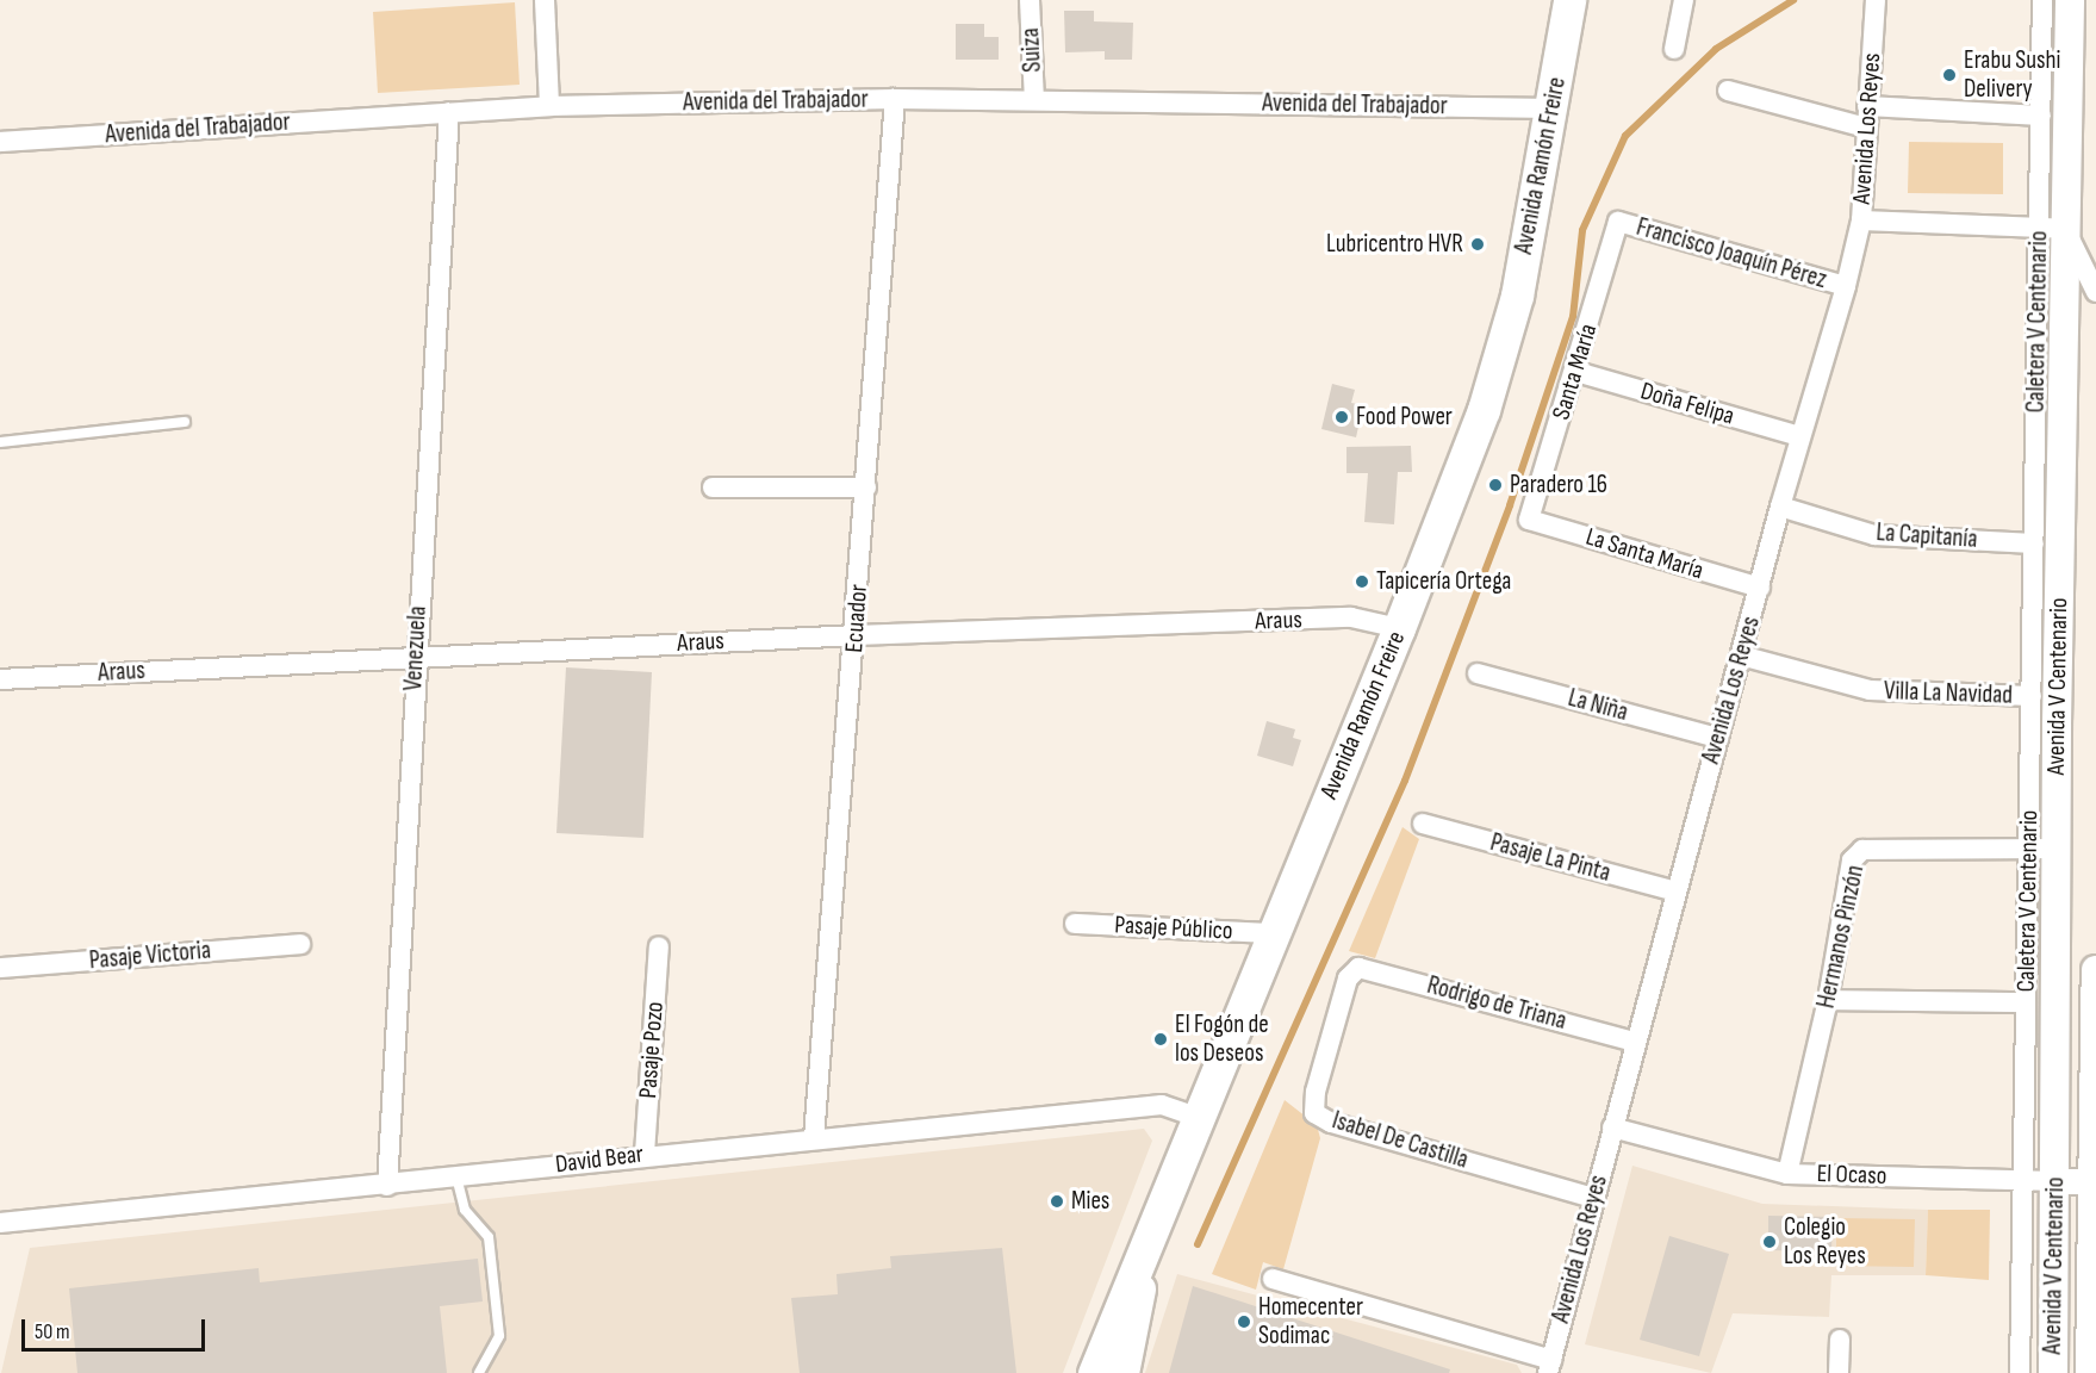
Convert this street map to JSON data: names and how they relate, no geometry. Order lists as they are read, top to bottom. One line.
{"streets":{"main road":["Avenida Ramón Freire","Avenida V Centenario"],"street":["Suiza","Avenida del Trabajador","Avenida Los Reyes","Francisco Joaquín Pérez","Caletera V Centenario","Santa María","Doña Felipa","La Capitanía","La Santa María","Ecuador","Araus","Venezuela","Villa La Navidad","La Niña","Pasaje La Pinta","Pasaje Público","Hermanos Pinzón","Pasaje Victoria","Rodrigo de Triana","Pasaje Pozo","Isabel De Castilla","David Bear","El Ocaso"]},"crossings":[["Suiza","Avenida del Trabajador"],["Avenida del Trabajador","Avenida Ramón Freire"],["Avenida del Trabajador","Ecuador"],["Avenida del Trabajador","Venezuela"],["Avenida Los Reyes","Francisco Joaquín Pérez"],["Avenida Los Reyes","Doña Felipa"],["Avenida Los Reyes","La Capitanía"],["Avenida Los Reyes","La Santa María"],["Avenida Los Reyes","Villa La Navidad"],["Avenida Los Reyes","La Niña"],["Avenida Los Reyes","Pasaje La Pinta"],["Avenida Los Reyes","Rodrigo de Triana"],["Avenida Los Reyes","Isabel De Castilla"],["Avenida Los Reyes","El Ocaso"],["Avenida Ramón Freire","Araus"],["Avenida Ramón Freire","Pasaje Público"],["Avenida Ramón Freire","David Bear"],["Francisco Joaquín Pérez","Santa María"],["Caletera V Centenario","La Capitanía"],["Caletera V Centenario","Avenida V Centenario"],["Caletera V Centenario","Villa La Navidad"],["Caletera V Centenario","Hermanos Pinzón"],["Caletera V Centenario","El Ocaso"],["Santa María","Doña Felipa"],["Santa María","La Santa María"],["Ecuador","Araus"],["Ecuador","David Bear"],["Araus","Venezuela"],["Venezuela","David Bear"],["Avenida V Centenario","Hermanos Pinzón"],["Avenida V Centenario","El Ocaso"],["Hermanos Pinzón","El Ocaso"],["Rodrigo de Triana","Isabel De Castilla"],["Pasaje Pozo","David Bear"]],"places":["Erabu Sushi Delivery","Lubricentro HVR","Food Power","Paradero 16","Tapicería Ortega","El Fogón de los Deseos","Mies","Colegio Los Reyes","Homecenter Sodimac"],"scale_bar":"50 m"}
